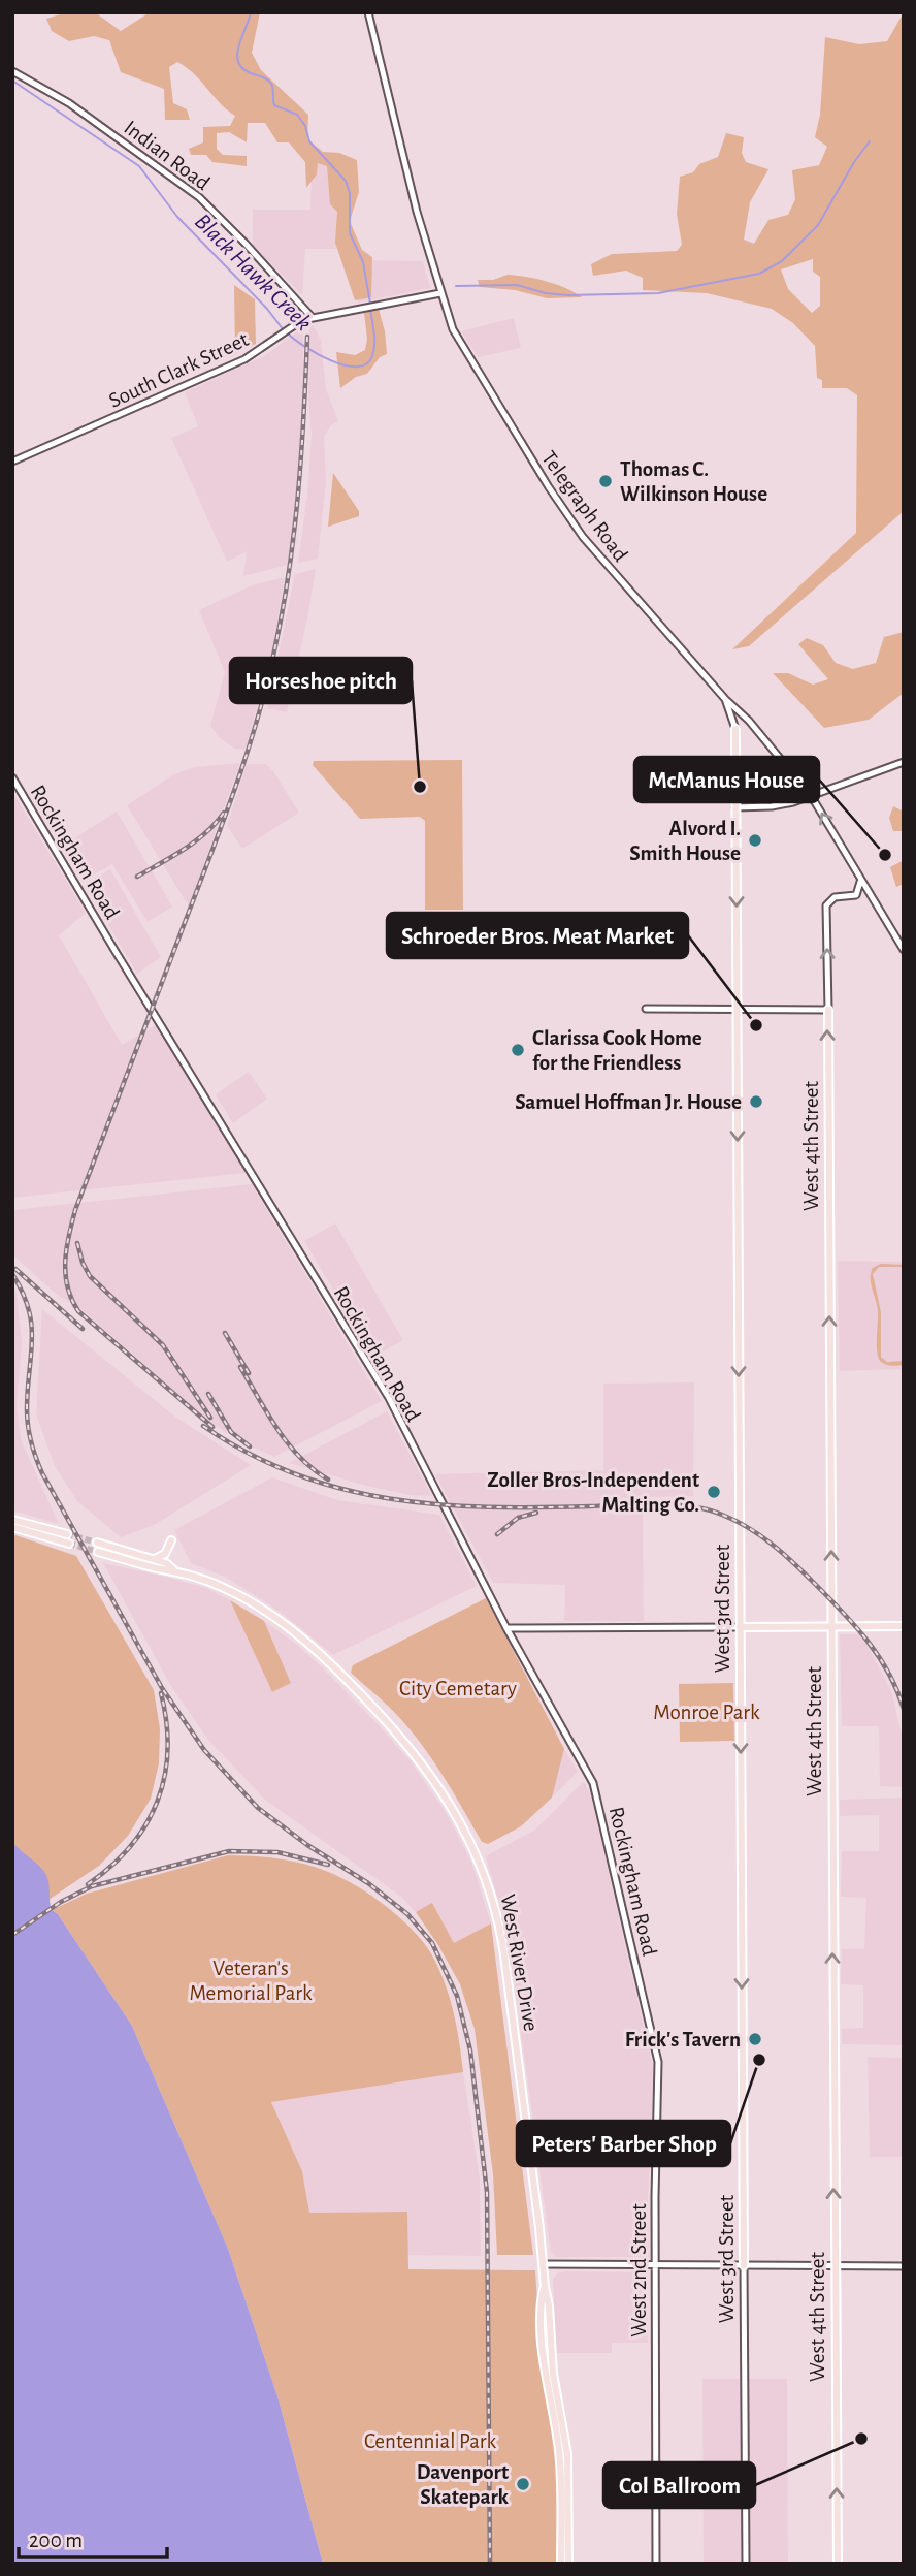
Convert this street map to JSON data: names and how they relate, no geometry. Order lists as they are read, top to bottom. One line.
{"streets":{"main road":["West 4th Street","West 3rd Street","West River Drive"],"street":["Indian Road","South Clark Street","Telegraph Road","Rockingham Road","West 2nd Street"]},"crossings":[["Indian Road","South Clark Street"],["South Clark Street","Telegraph Road"],["Telegraph Road","West 3rd Street"],["Rockingham Road","West 2nd Street"]],"one_way":["West 4th Street","West 3rd Street"],"water":["Black Hawk Creek"],"parks":["City Cemetary","Monroe Park","Veteran's Memorial Park","Centennial Park"],"places":["Thomas C. Wilkinson House","Horseshoe pitch","Alvord I. Smith House","McManus House","Schroeder Bros. Meat Market","Clarissa Cook Home for the Friendless","Samuel Hoffman Jr. House","Zoller Bros-Independent Malting Co.","Frick's Tavern","Peters' Barber Shop","Col Ballroom","Davenport Skatepark"],"scale_bar":"200 m"}
